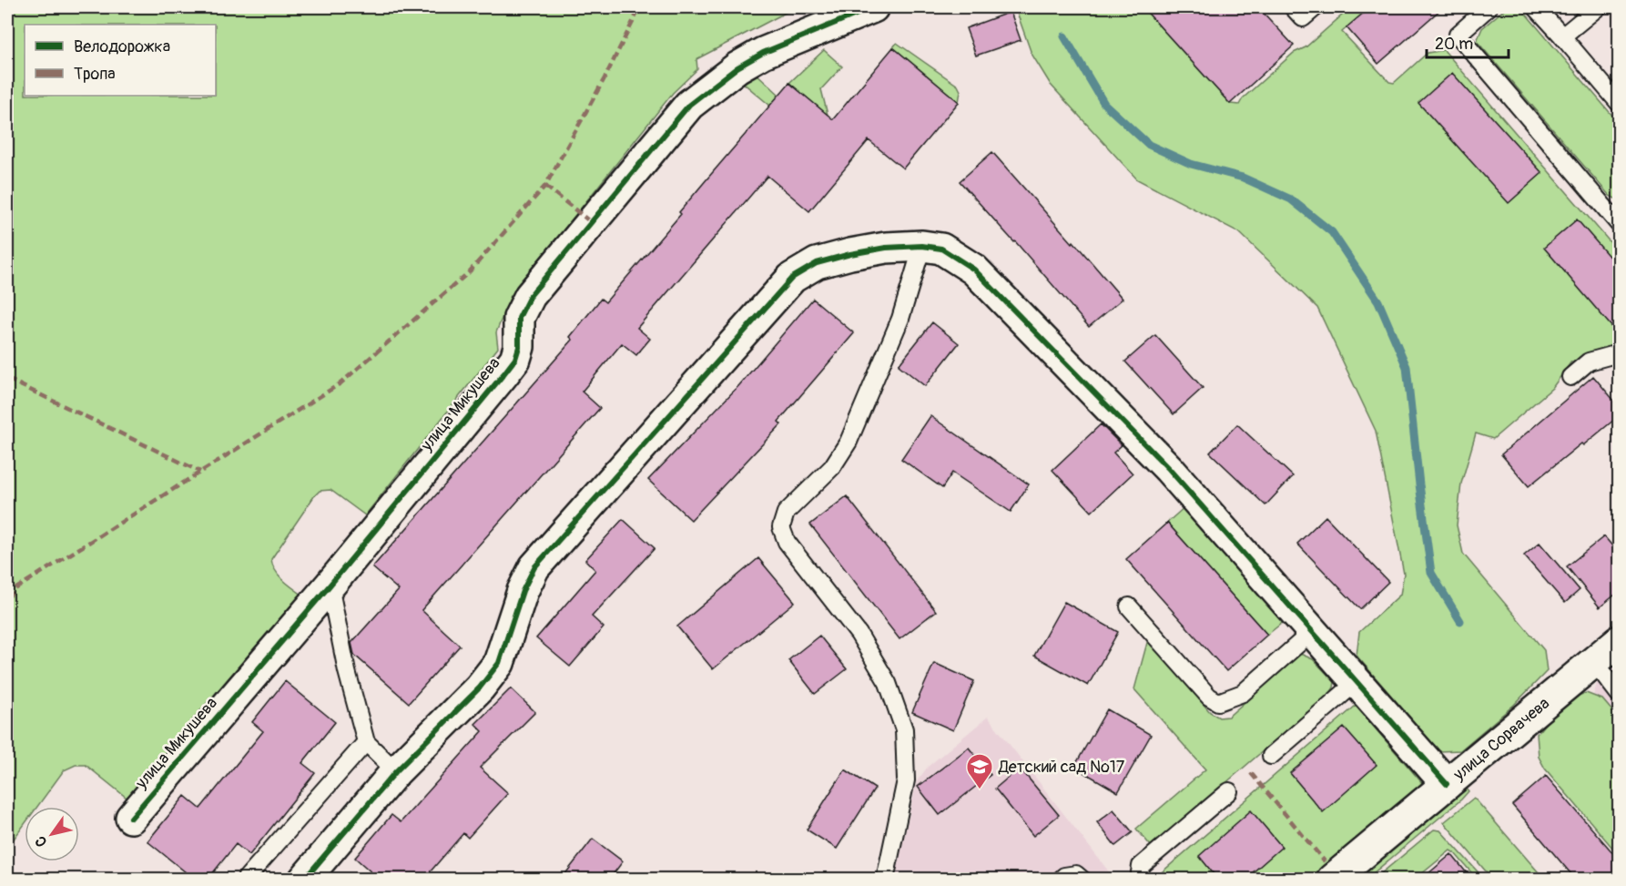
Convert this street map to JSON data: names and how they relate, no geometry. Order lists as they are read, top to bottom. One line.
{"streets":{"street":["улица Микушева","улица Сорвачева"]},"places":{"school or university":["Детский сад №17"]},"legend":["Велодорожка","Тропа"],"scale_bar":"20 m","north":"bottom left"}
